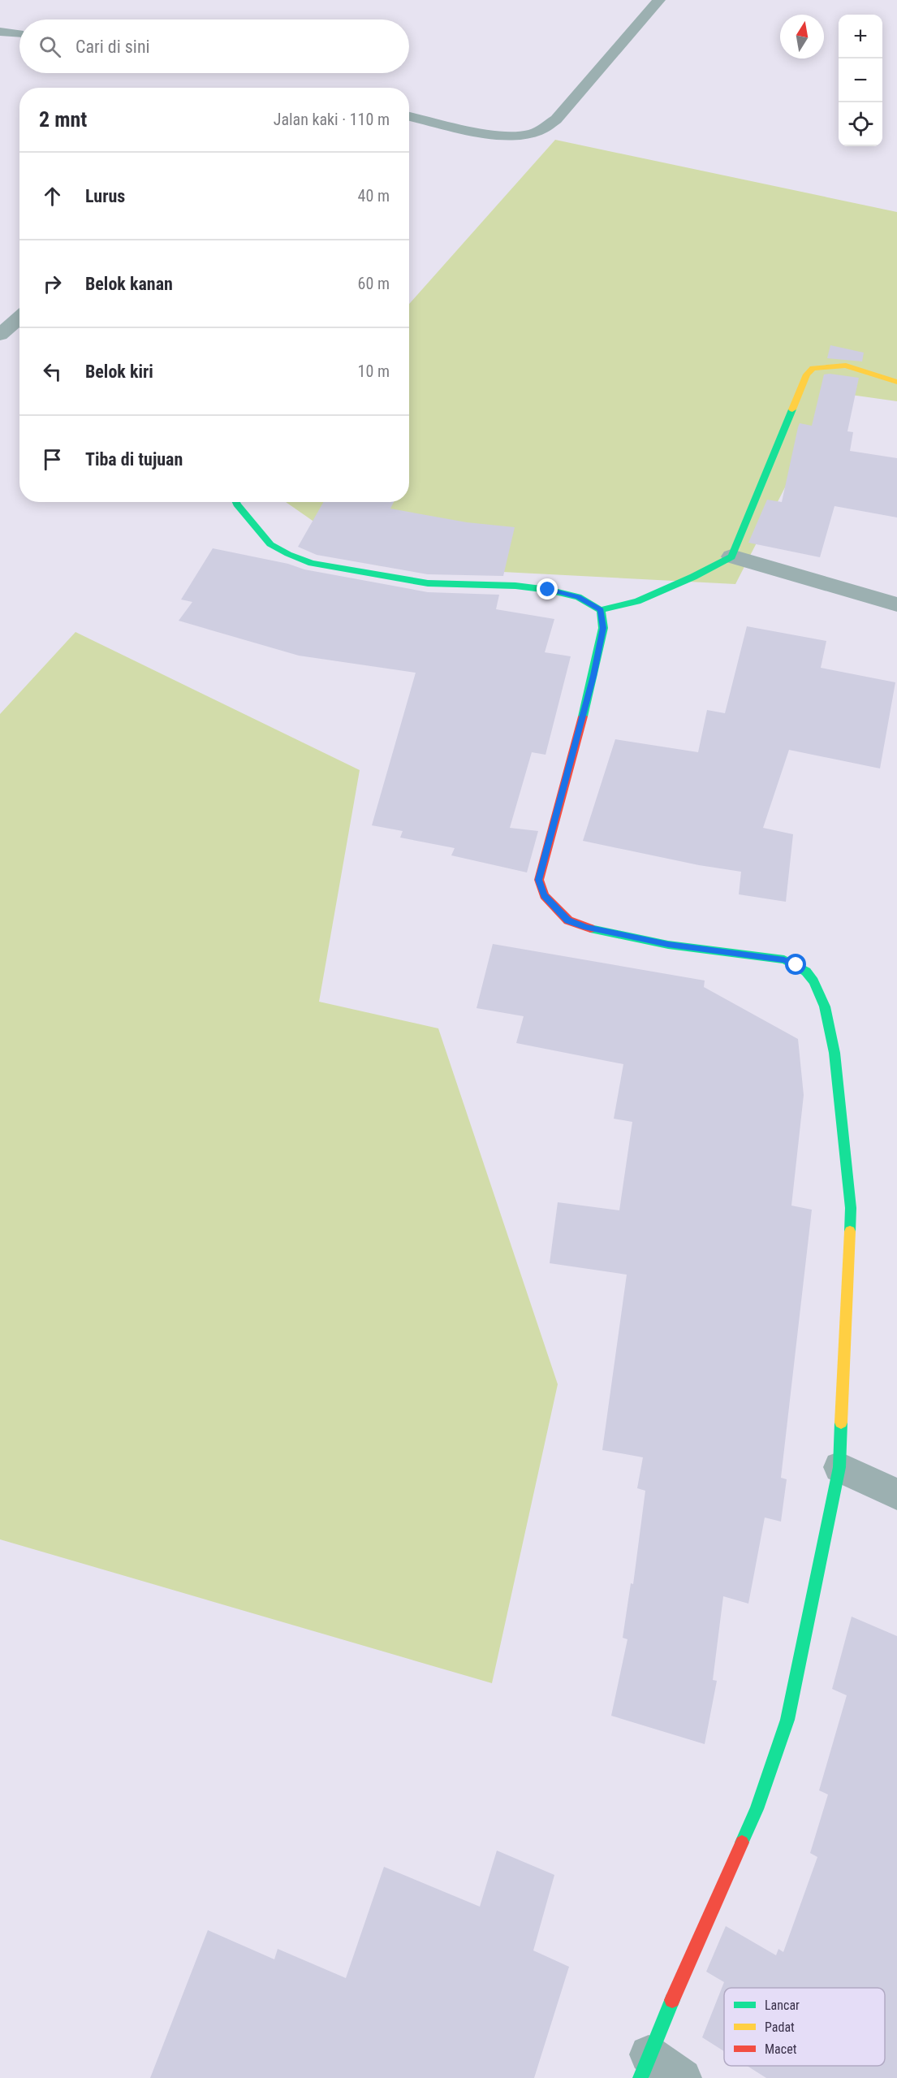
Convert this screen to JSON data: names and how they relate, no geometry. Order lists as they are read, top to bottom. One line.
{"legend":["Lancar","Padat","Macet"],"north":"top","page":{"map_buttons":["+","−"],"search":"Cari di sini","heading":["2 mnt","Jalan kaki · 110 m"],"list":[["Lurus","40 m"],["Belok kanan","60 m"],["Belok kiri","10 m"],"Tiba di tujuan"]}}
